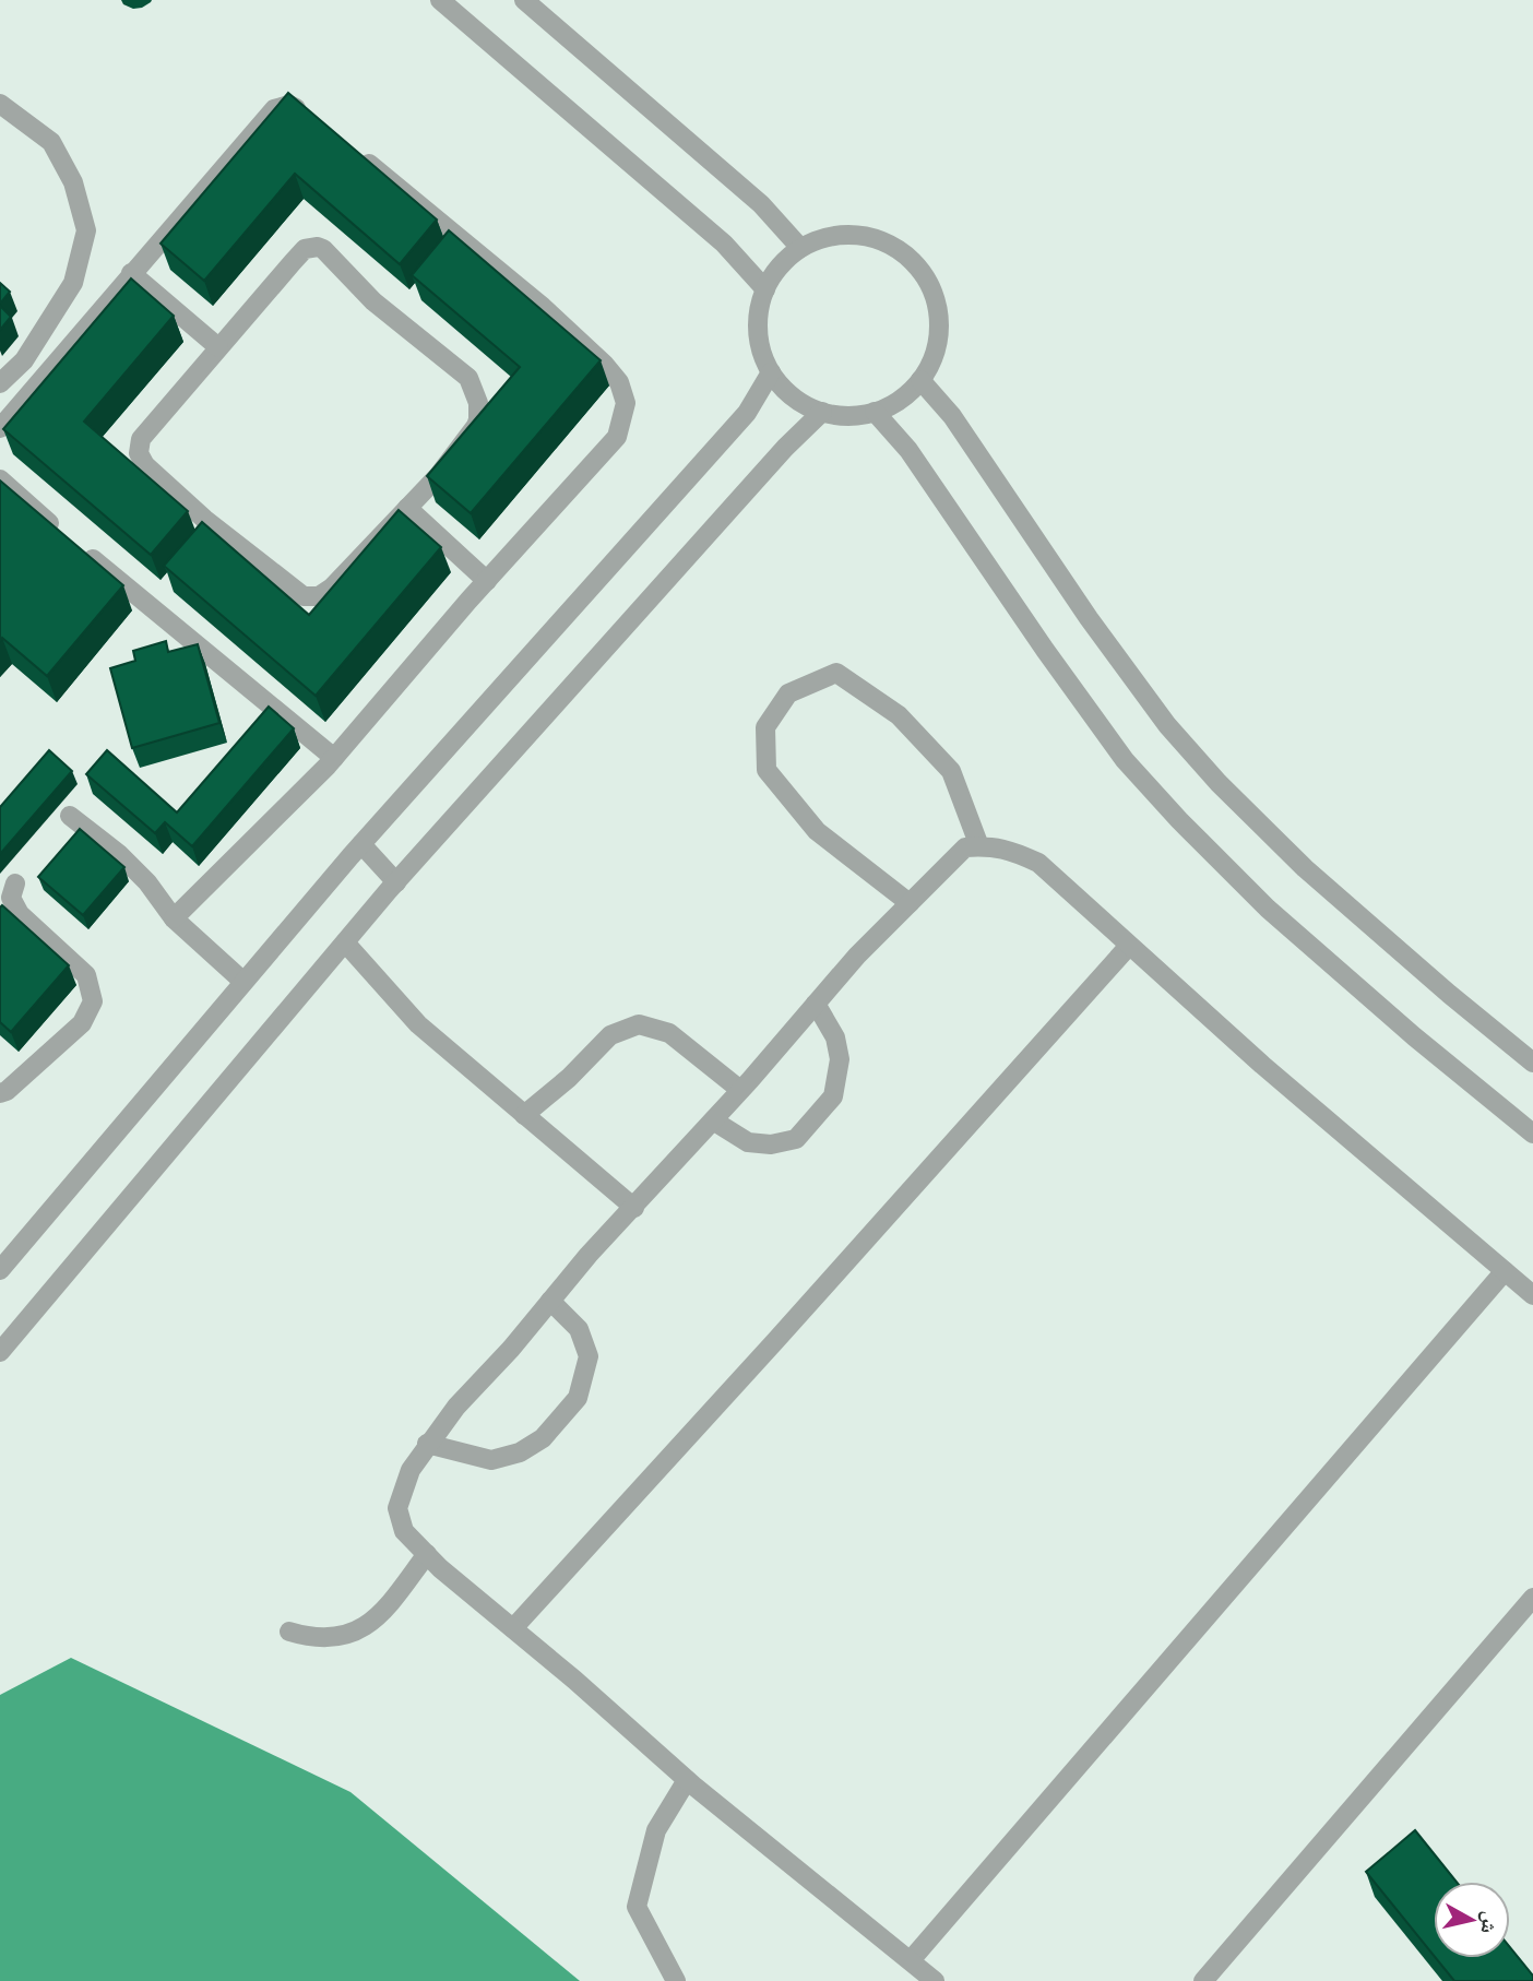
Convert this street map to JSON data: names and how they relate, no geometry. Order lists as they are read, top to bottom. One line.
{"north":"right"}
